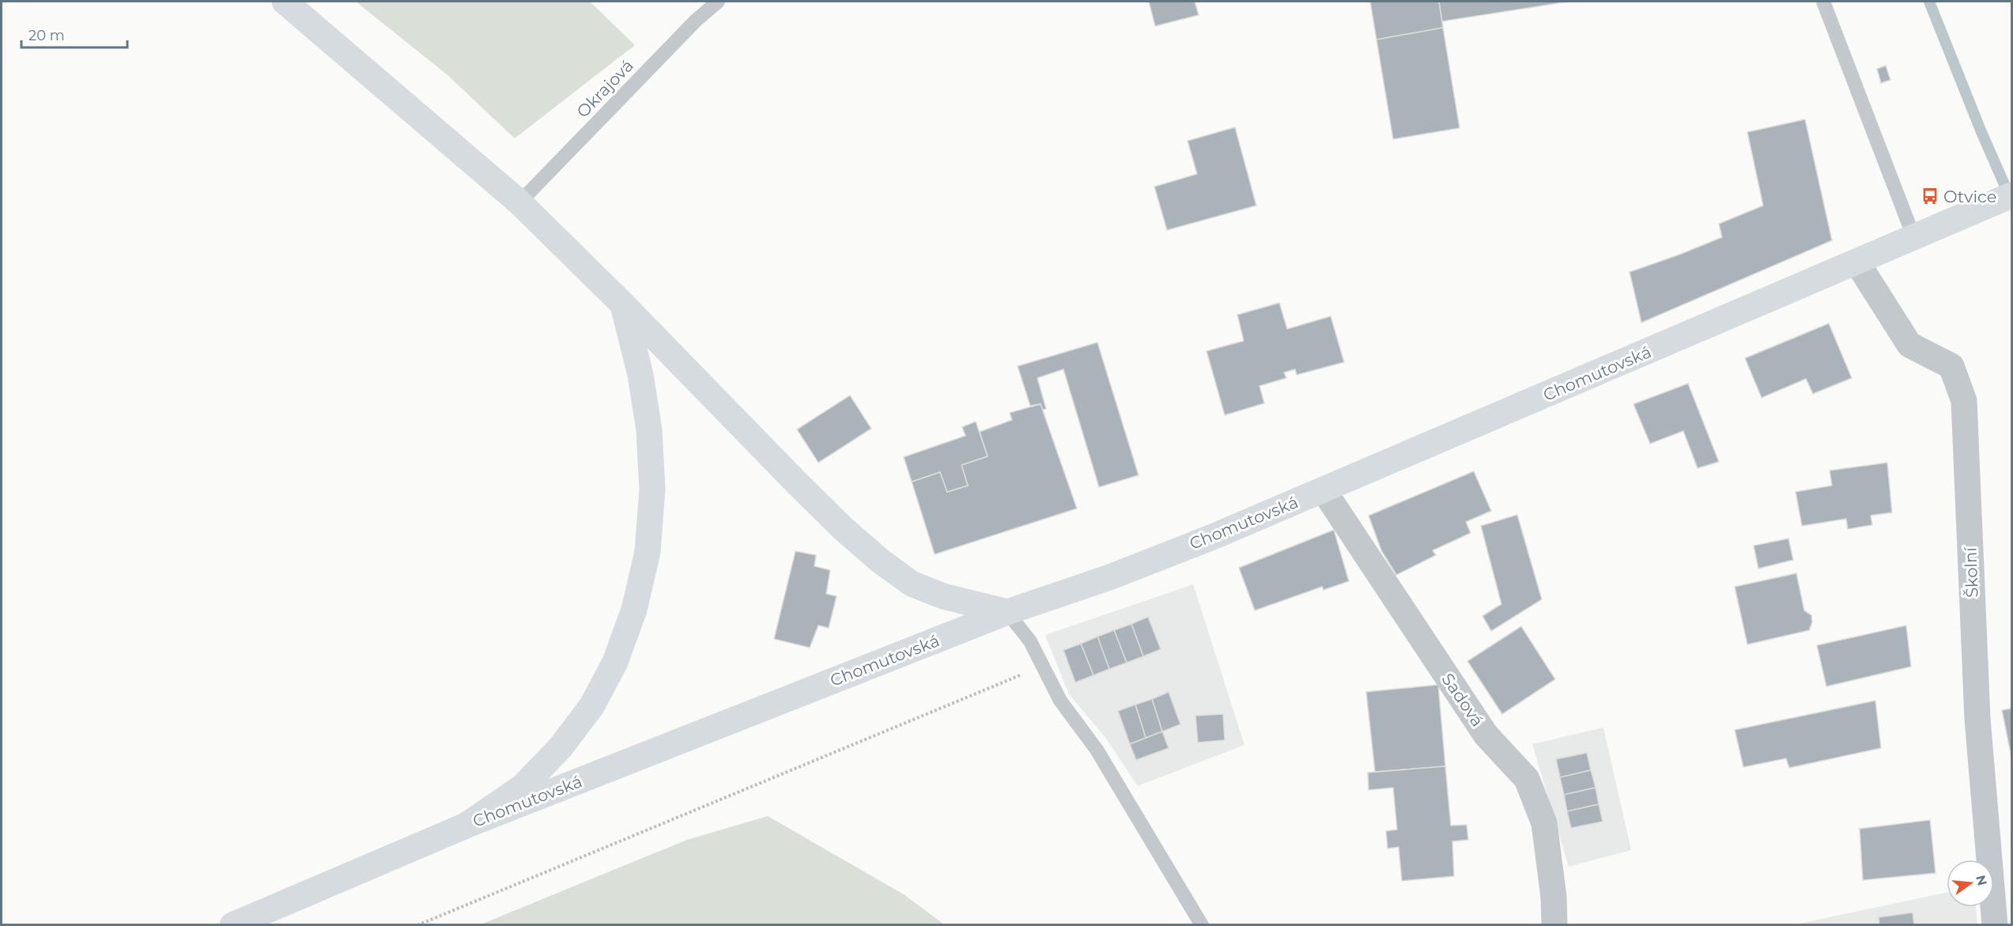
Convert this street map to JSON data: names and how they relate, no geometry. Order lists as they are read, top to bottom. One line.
{"streets":{"main road":["Chomutovská"],"street":["Školní","Sadová"],"lane":["Okrajová"]},"crossings":[["Chomutovská","Školní"],["Chomutovská","Sadová"]],"places":{"bus stop":["Otvice"]},"scale_bar":"20 m","north":"right"}
